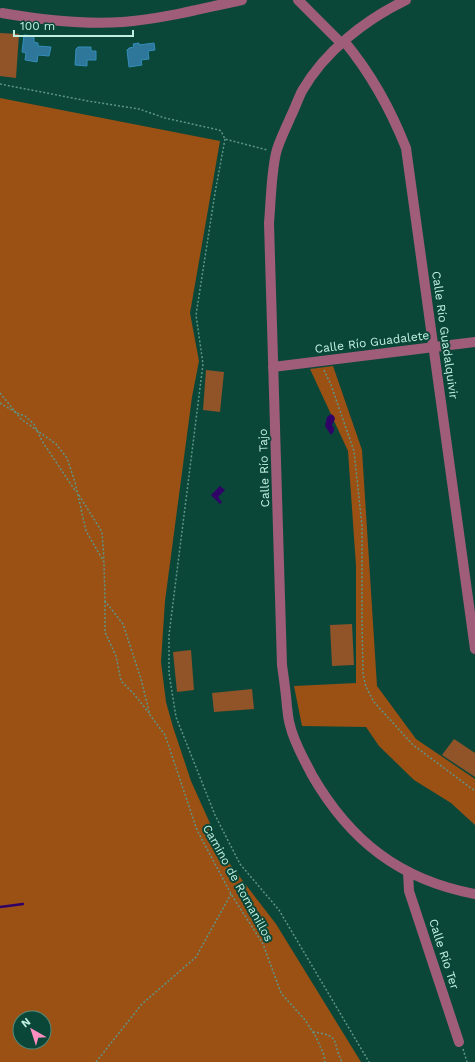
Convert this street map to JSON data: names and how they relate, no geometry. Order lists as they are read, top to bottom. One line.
{"streets":{"street":["Calle Río Guadalquivir","Calle Río Guadalete","Calle Río Tajo","Calle Río Ter"],"path":["Camino de Romanillos"]},"crossings":[["Calle Río Guadalquivir","Calle Río Guadalete"],["Calle Río Guadalquivir","Calle Río Tajo"],["Calle Río Guadalete","Calle Río Tajo"],["Calle Río Tajo","Calle Río Ter"]],"scale_bar":"100 m","north":"top left"}
